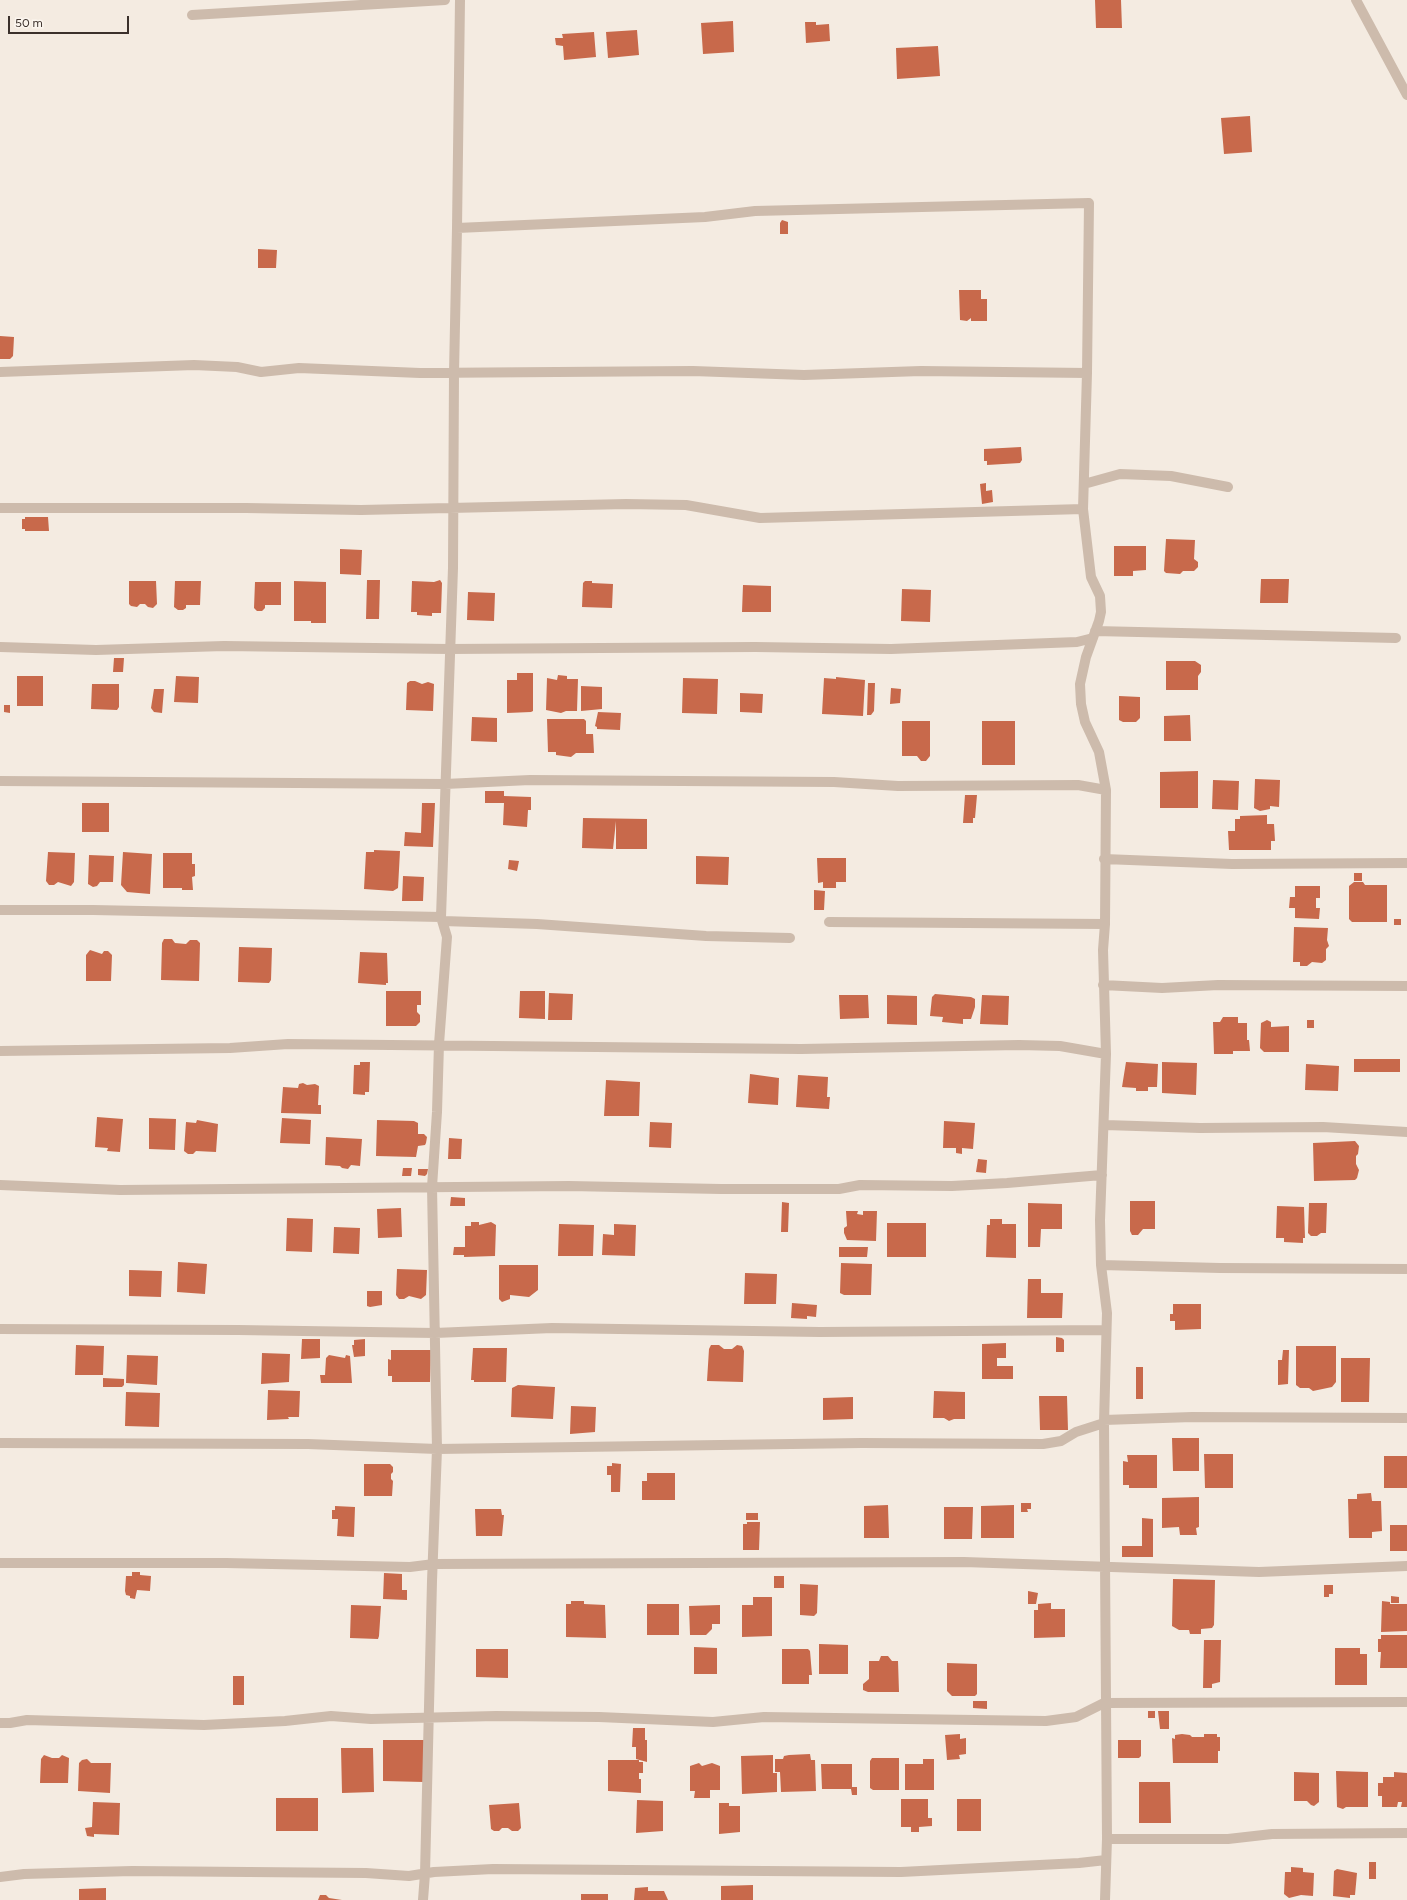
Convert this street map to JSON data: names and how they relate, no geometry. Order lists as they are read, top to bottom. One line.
{"scale_bar":"50 m"}
